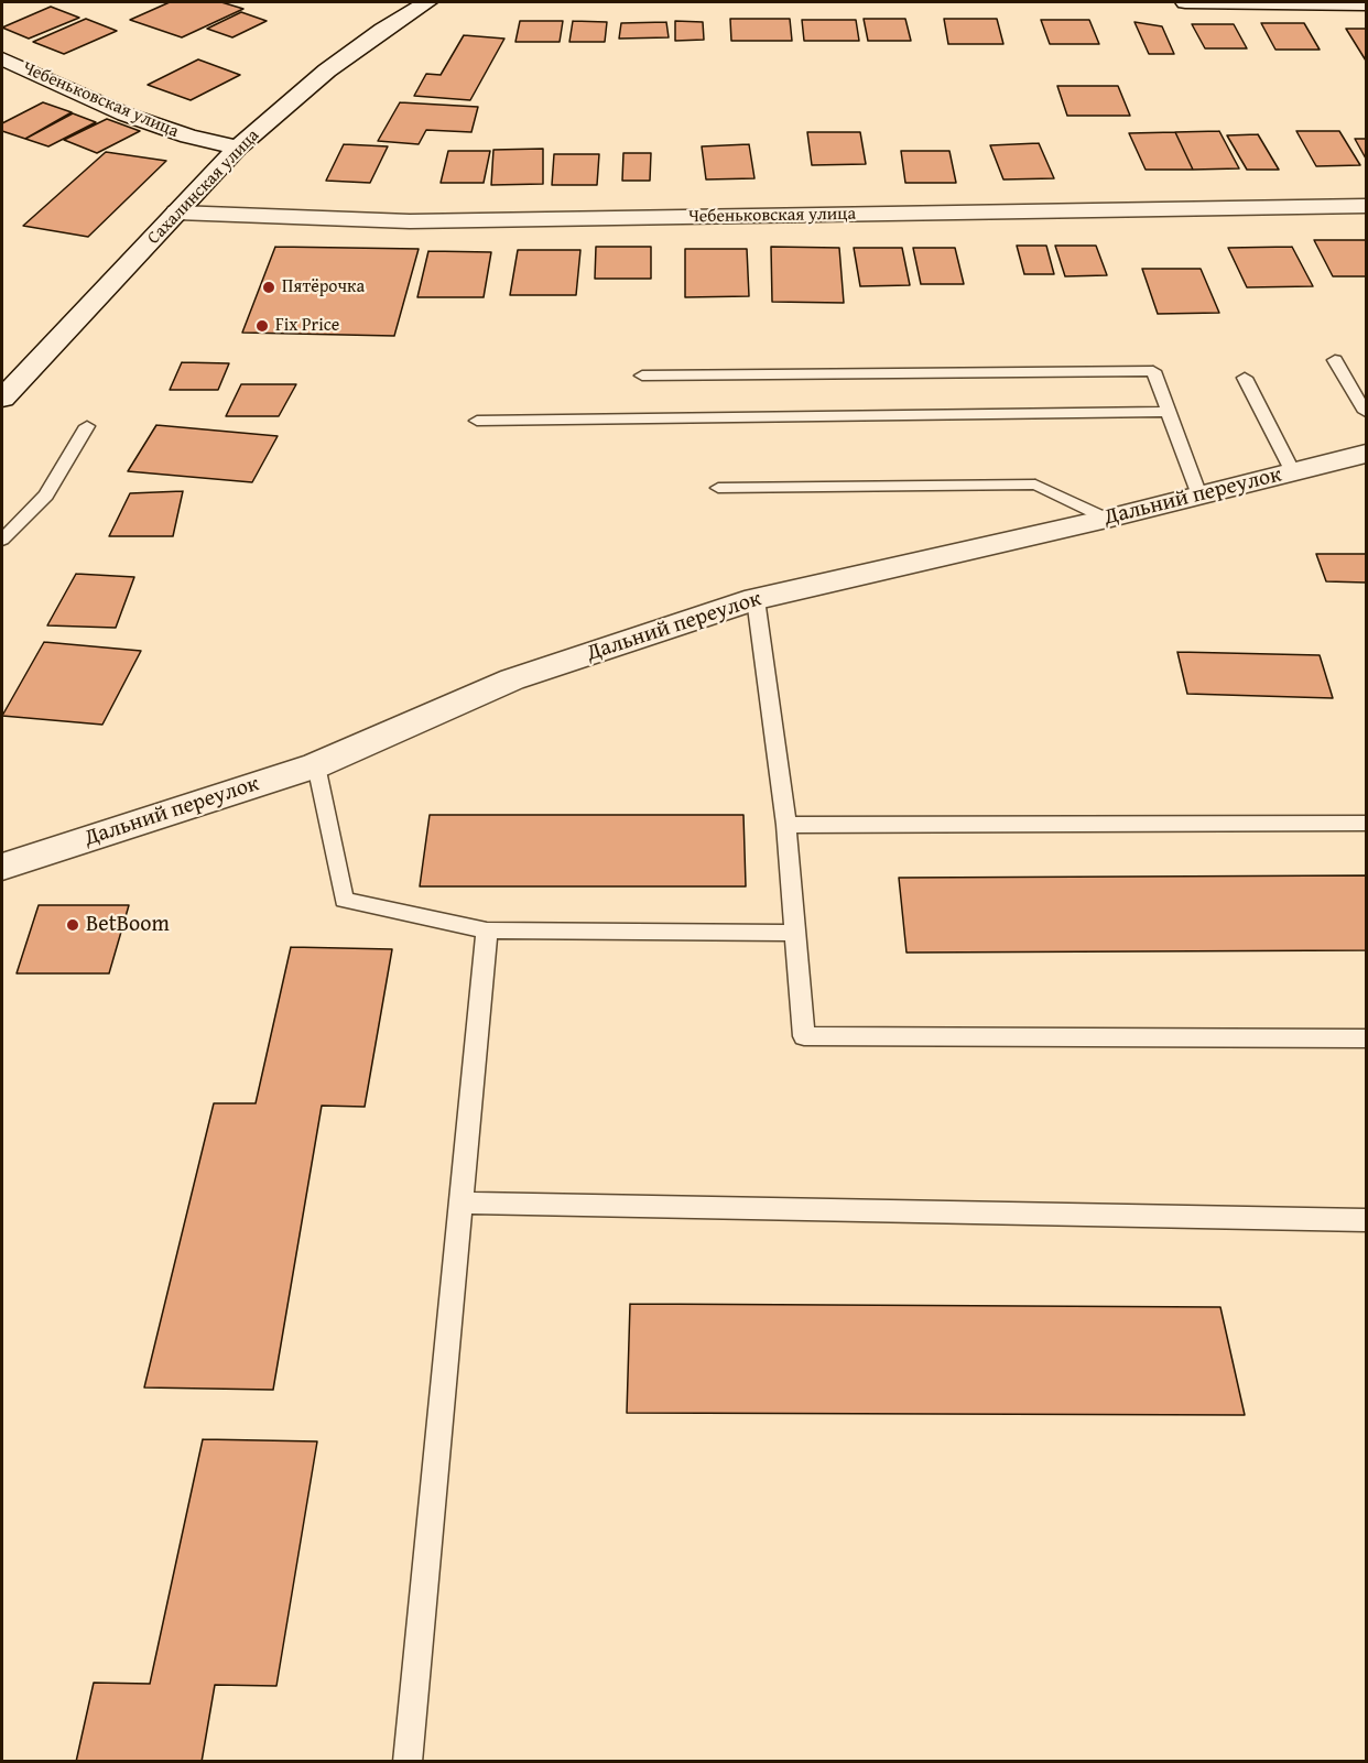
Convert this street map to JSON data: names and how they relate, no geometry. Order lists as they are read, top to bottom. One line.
{"streets":{"street":["Чебеньковская улица","Сахалинская улица","Дальний переулок"]},"crossings":[["Чебеньковская улица","Сахалинская улица"]],"places":["Пятёрочка","Fix Price","BetBoom"]}
